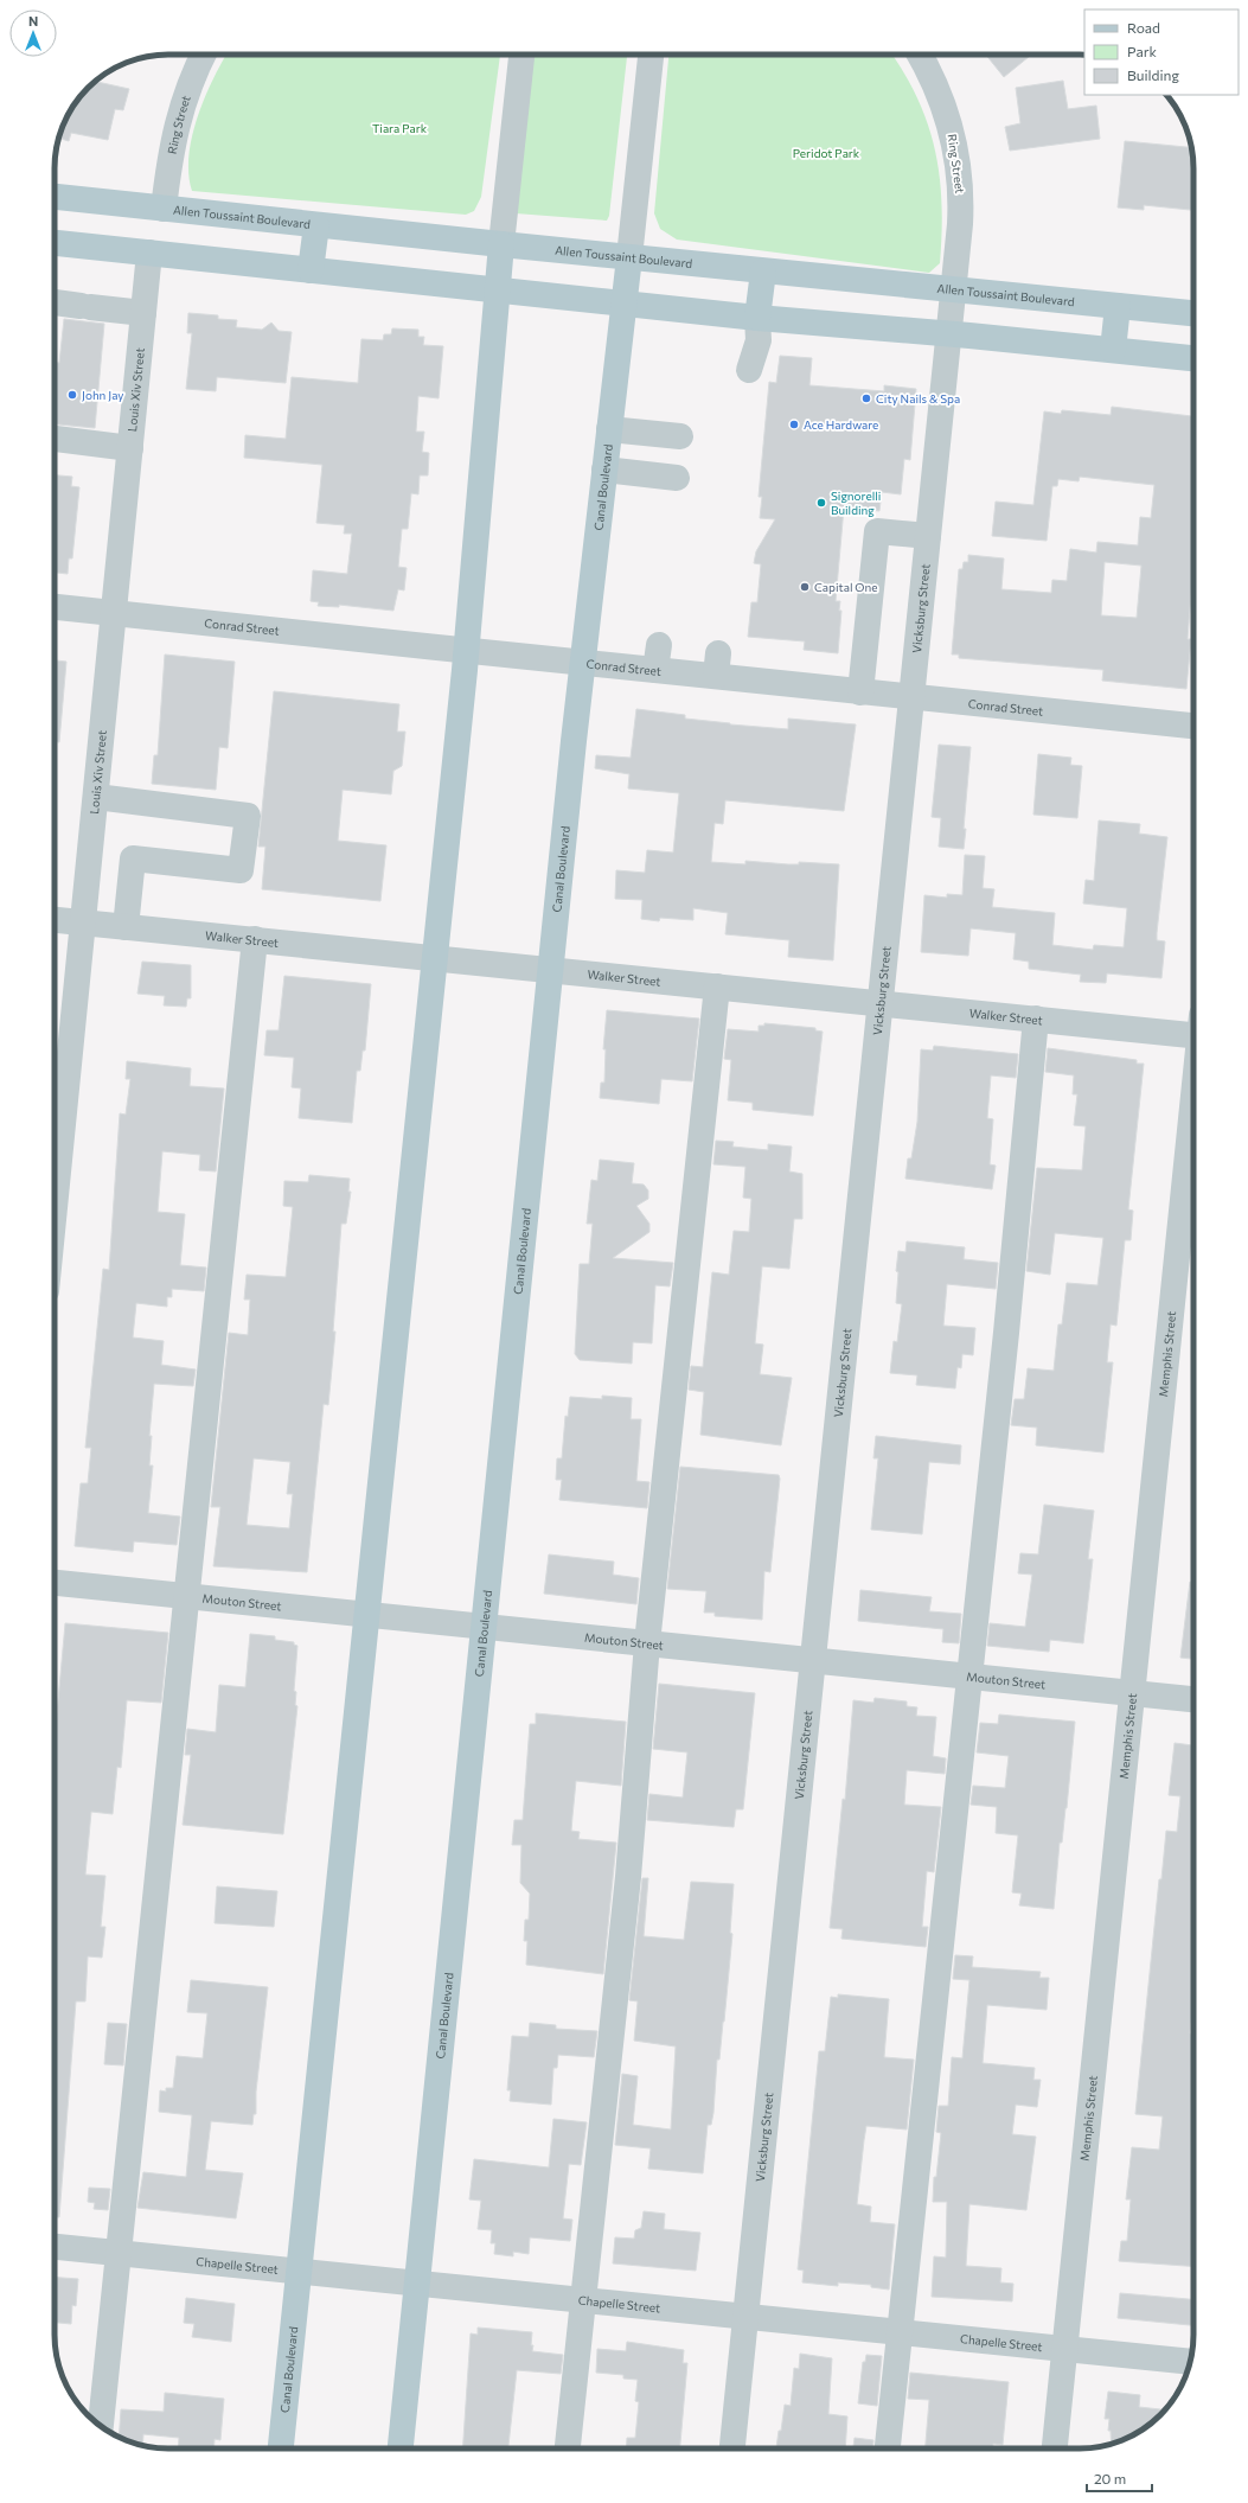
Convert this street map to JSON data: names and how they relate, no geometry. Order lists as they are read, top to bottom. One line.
{"streets":{"main road":["Allen Toussaint Boulevard","Canal Boulevard"],"street":["Ring Street","Louis Xiv Street","Vicksburg Street","Conrad Street","Walker Street","Memphis Street","Mouton Street","Chapelle Street"]},"crossings":[["Ring Street","Allen Toussaint Boulevard"],["Ring Street","Vicksburg Street"],["Allen Toussaint Boulevard","Canal Boulevard"],["Allen Toussaint Boulevard","Vicksburg Street"],["Louis Xiv Street","Conrad Street"],["Louis Xiv Street","Walker Street"],["Canal Boulevard","Conrad Street"],["Canal Boulevard","Walker Street"],["Canal Boulevard","Mouton Street"],["Canal Boulevard","Chapelle Street"],["Vicksburg Street","Conrad Street"],["Vicksburg Street","Walker Street"],["Vicksburg Street","Mouton Street"],["Vicksburg Street","Chapelle Street"],["Memphis Street","Mouton Street"],["Memphis Street","Chapelle Street"]],"parks":["Tiara Park","Peridot Park"],"places":["John Jay","City Nails & Spa","Ace Hardware","Signorelli Building","Capital One"],"legend":["Road","Park","Building"],"scale_bar":"20 m","north":"top"}
